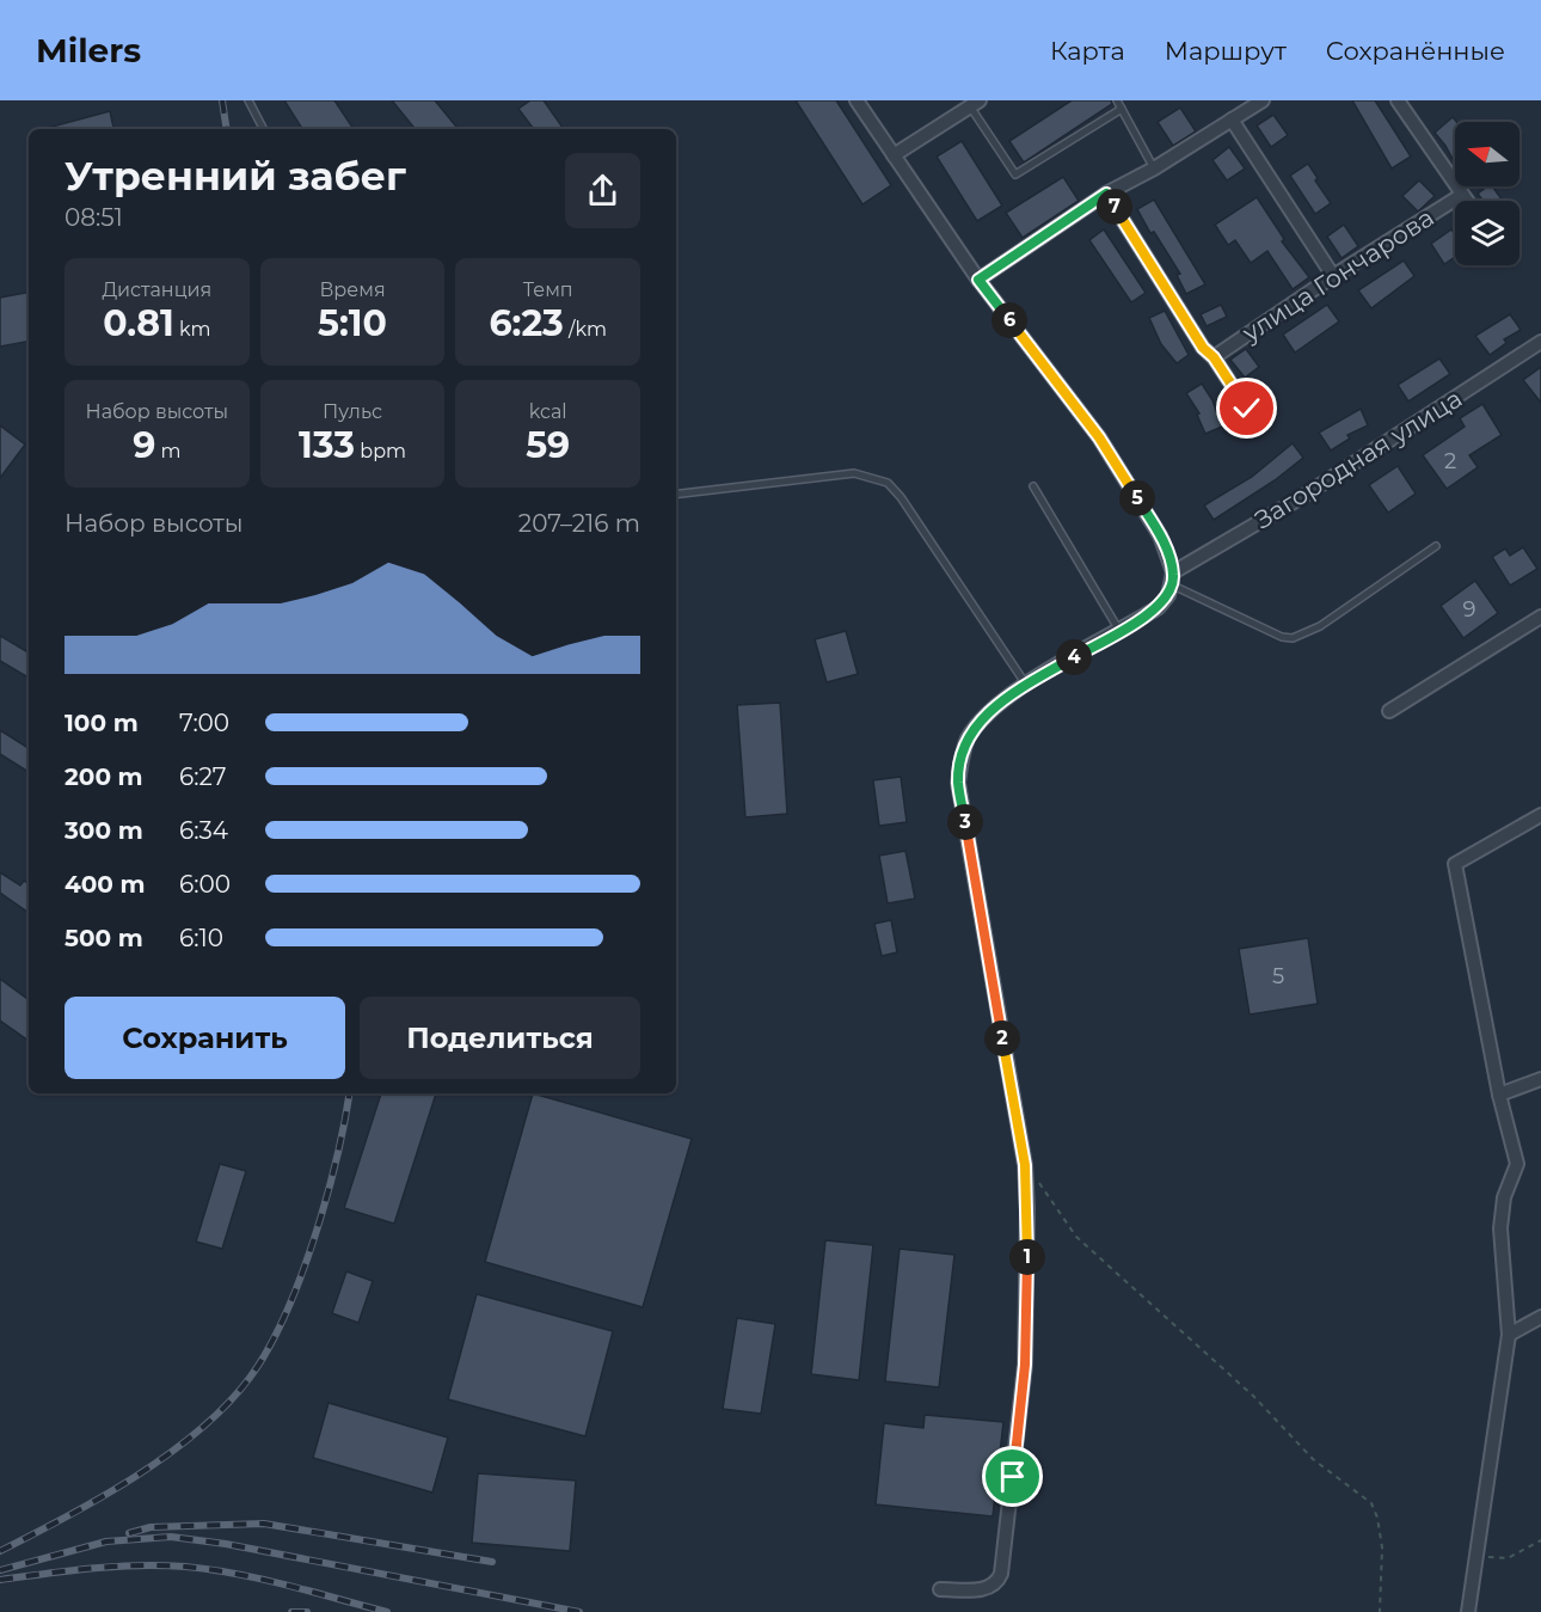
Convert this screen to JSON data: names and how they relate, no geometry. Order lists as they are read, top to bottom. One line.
{"streets":{"street":["улица Гончарова","Загородная улица"]},"house_numbers":["2","9","5"],"north":"left","page":{"header":"Milers","nav":["Карта","Маршрут","Сохранённые"],"heading":["Утренний забег","08:51"],"pins":["7","6","5","4","3","2","1"],"stats":[["Дистанция","0.81 km"],["Время","5:10"],["Темп","6:23 /km"],["Набор высоты","9 m"],["Пульс","133 bpm"],["kcal","59"]],"chart":["Набор высоты","207–216 m"],"list":[{"name":"100 m","note":"7:00"},{"name":"200 m","note":"6:27"},{"name":"300 m","note":"6:34"},{"name":"400 m","note":"6:00"},{"name":"500 m","note":"6:10"}],"buttons":["Сохранить","Поделиться"]}}
